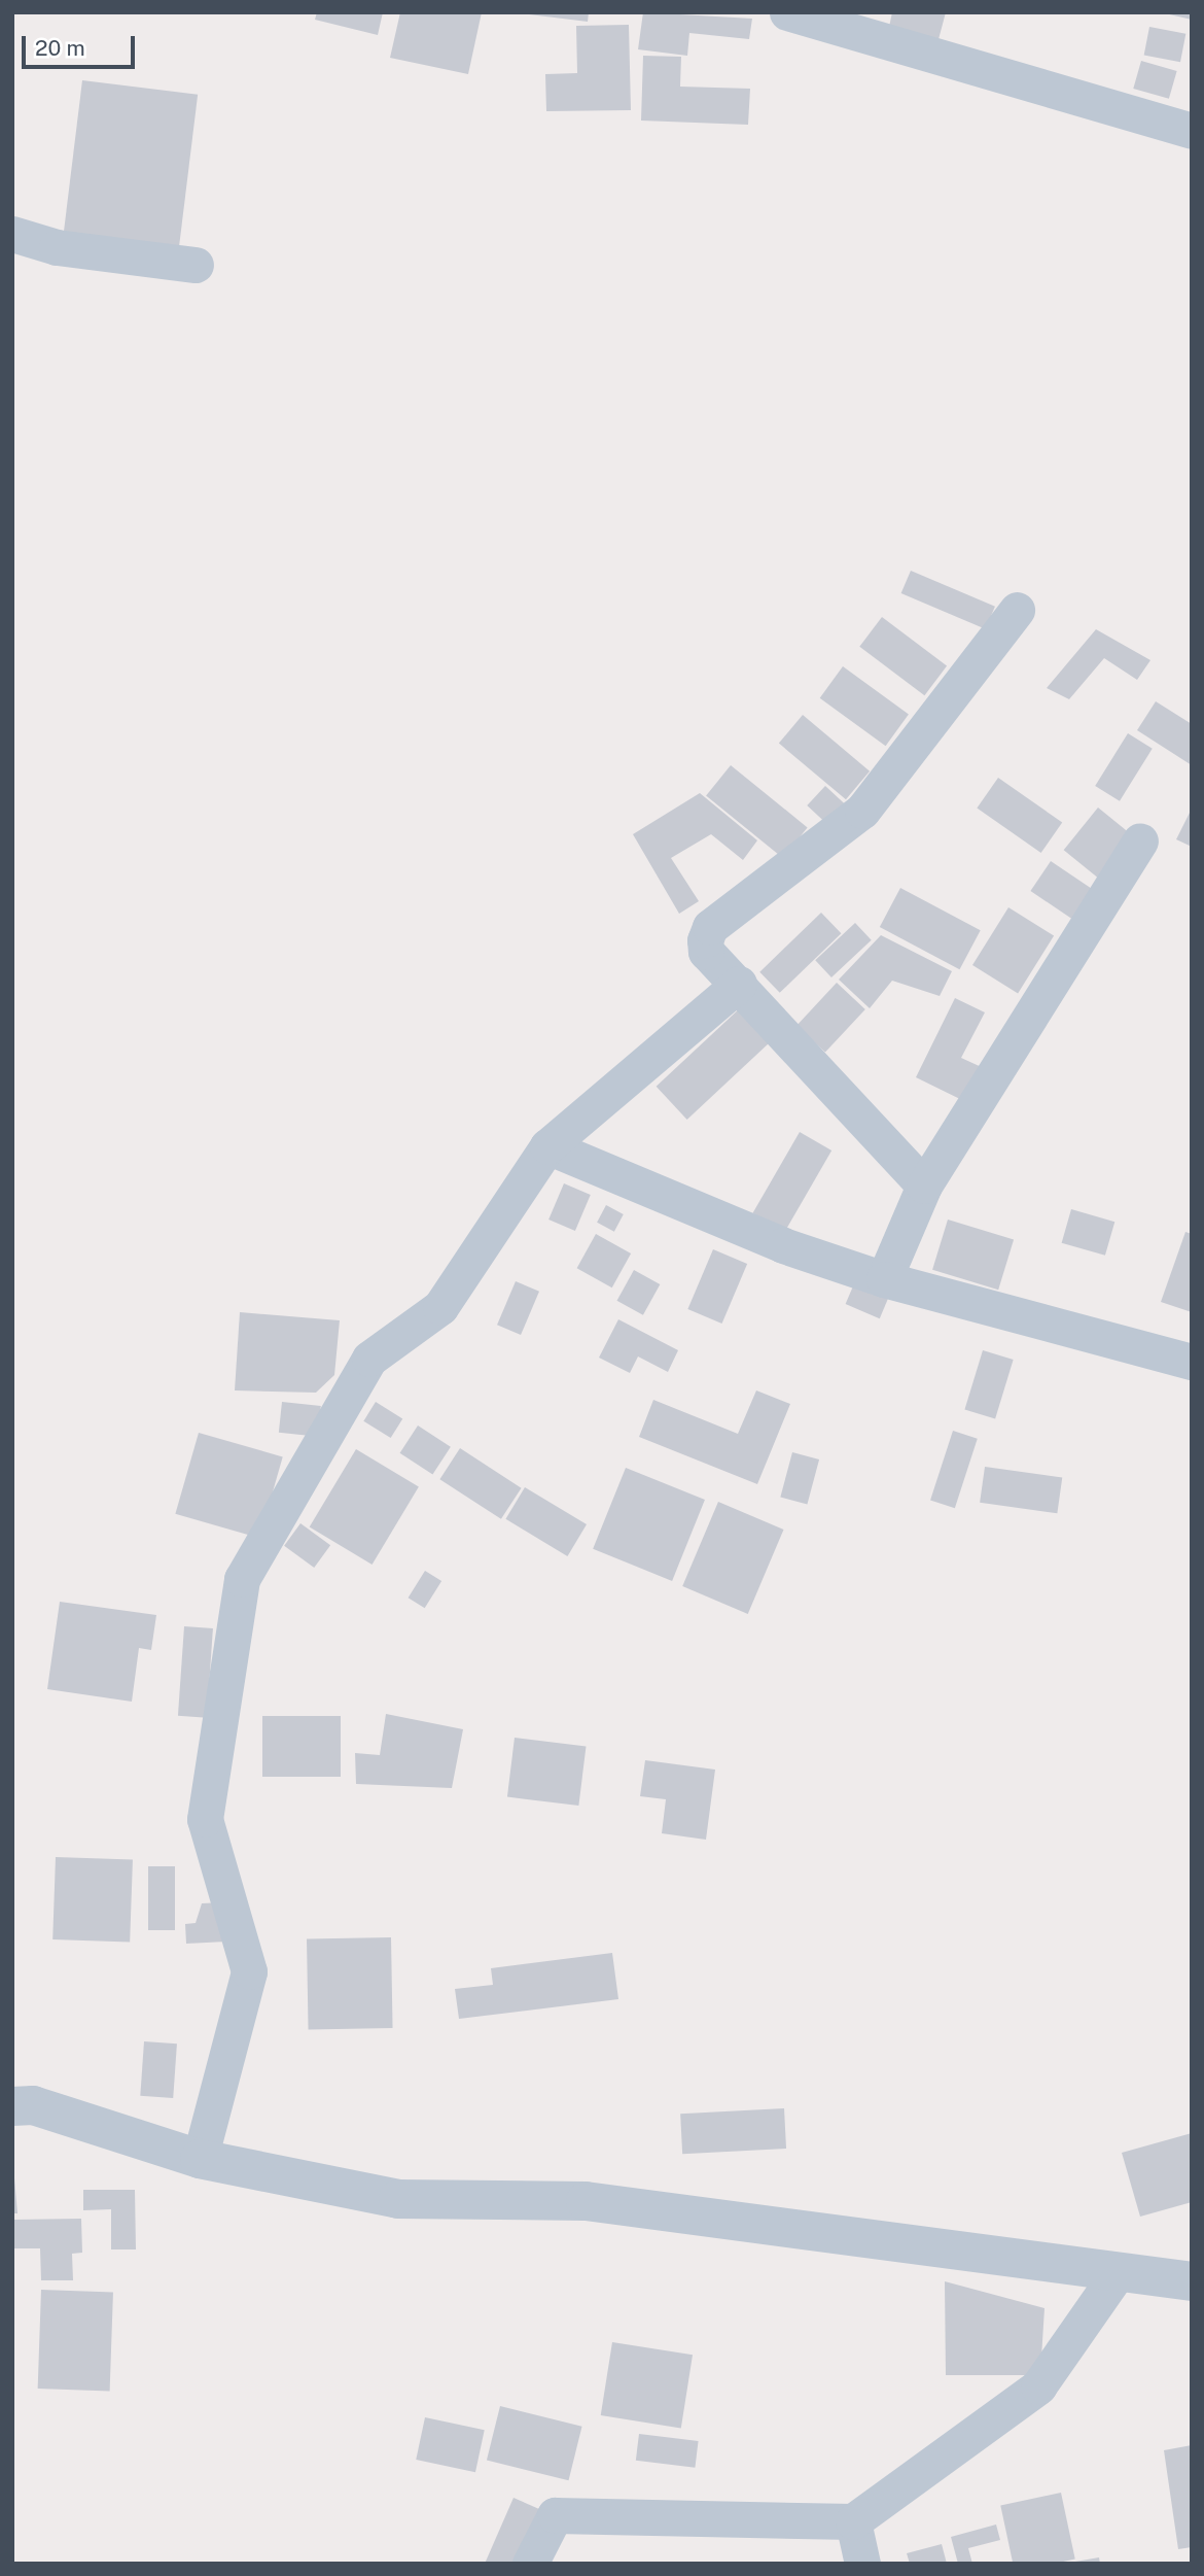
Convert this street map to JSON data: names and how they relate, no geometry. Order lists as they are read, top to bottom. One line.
{"scale_bar":"20 m"}
